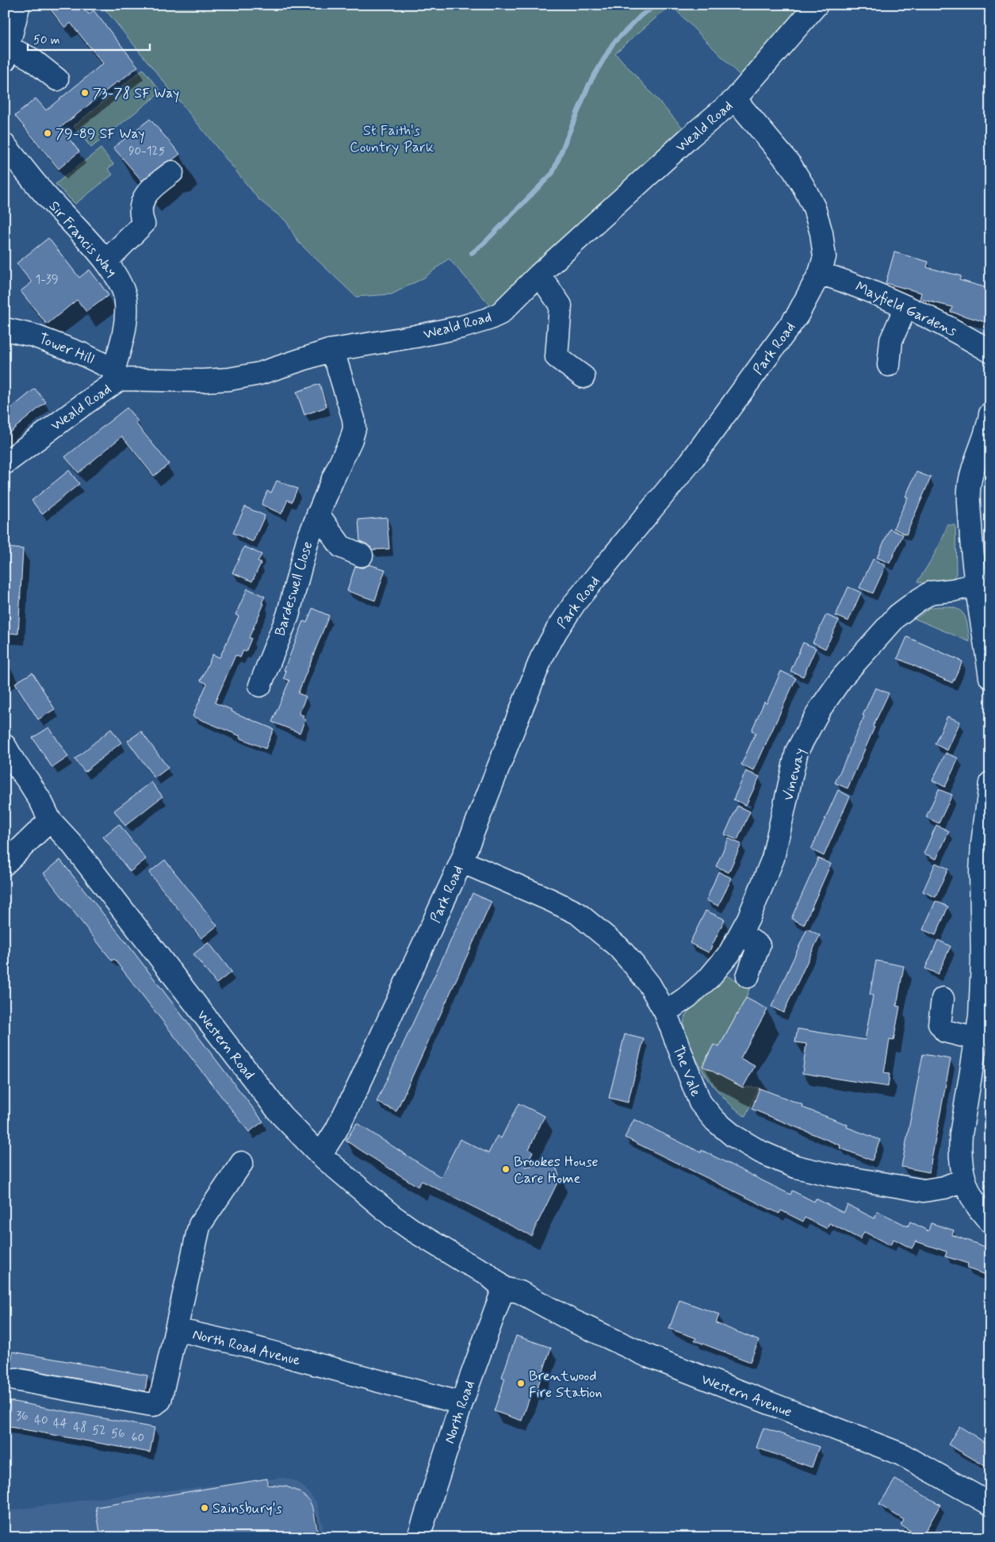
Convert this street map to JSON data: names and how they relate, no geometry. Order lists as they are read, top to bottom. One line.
{"streets":{"street":["Weald Road","Sir Francis Way","Mayfield Gardens","Tower Hill","Park Road","Bardeswell Close","Vineway","Western Road","The Vale","North Road Avenue","Western Avenue","North Road"]},"crossings":[["Weald Road","Sir Francis Way"],["Weald Road","Tower Hill"],["Weald Road","Park Road"],["Weald Road","Bardeswell Close"],["Sir Francis Way","Tower Hill"],["Mayfield Gardens","Park Road"],["Park Road","Western Road"],["Park Road","The Vale"],["Vineway","The Vale"],["Western Road","Western Avenue"],["Western Road","North Road"],["North Road Avenue","North Road"],["Western Avenue","North Road"]],"parks":["St Faith's Country Park"],"places":["73-78 SF Way","79-89 SF Way","Brookes House Care Home","Brentwood Fire Station","Sainsbury's"],"house_numbers":["90-125","1-39","36","40","44","48","52","56","60"],"scale_bar":"50 m"}
